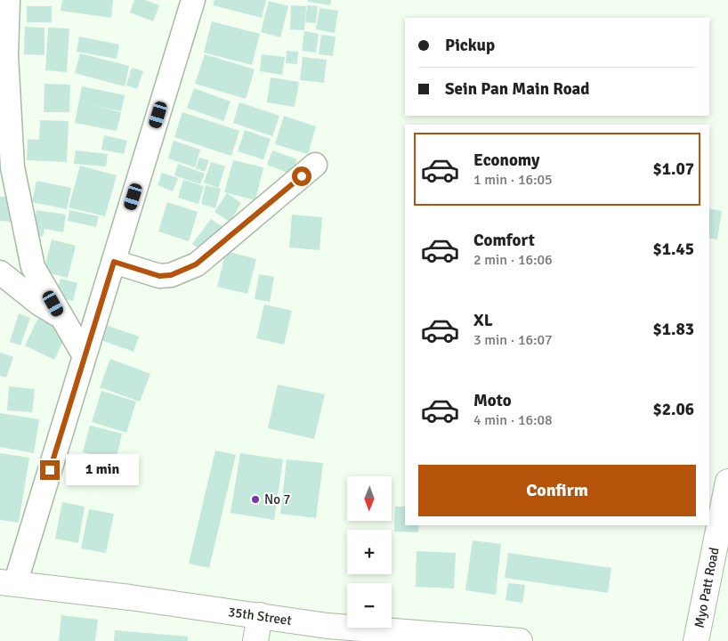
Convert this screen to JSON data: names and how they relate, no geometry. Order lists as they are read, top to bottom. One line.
{"streets":{"main road":["Myo Patt Road","35th Street"]},"places":["No 7"],"north":"bottom","page":{"banner":["Pickup","Sein Pan Main Road"],"list":[{"name":"Economy","note":"1 min · 16:05","value":"$1.07"},{"name":"Comfort","note":"2 min · 16:06","value":"$1.45"},{"name":"XL","note":"3 min · 16:07","value":"$1.83"},{"name":"Moto","note":"4 min · 16:08","value":"$2.06"}],"bubble":"1 min","buttons":"Confirm","map_buttons":["+","−"]}}
